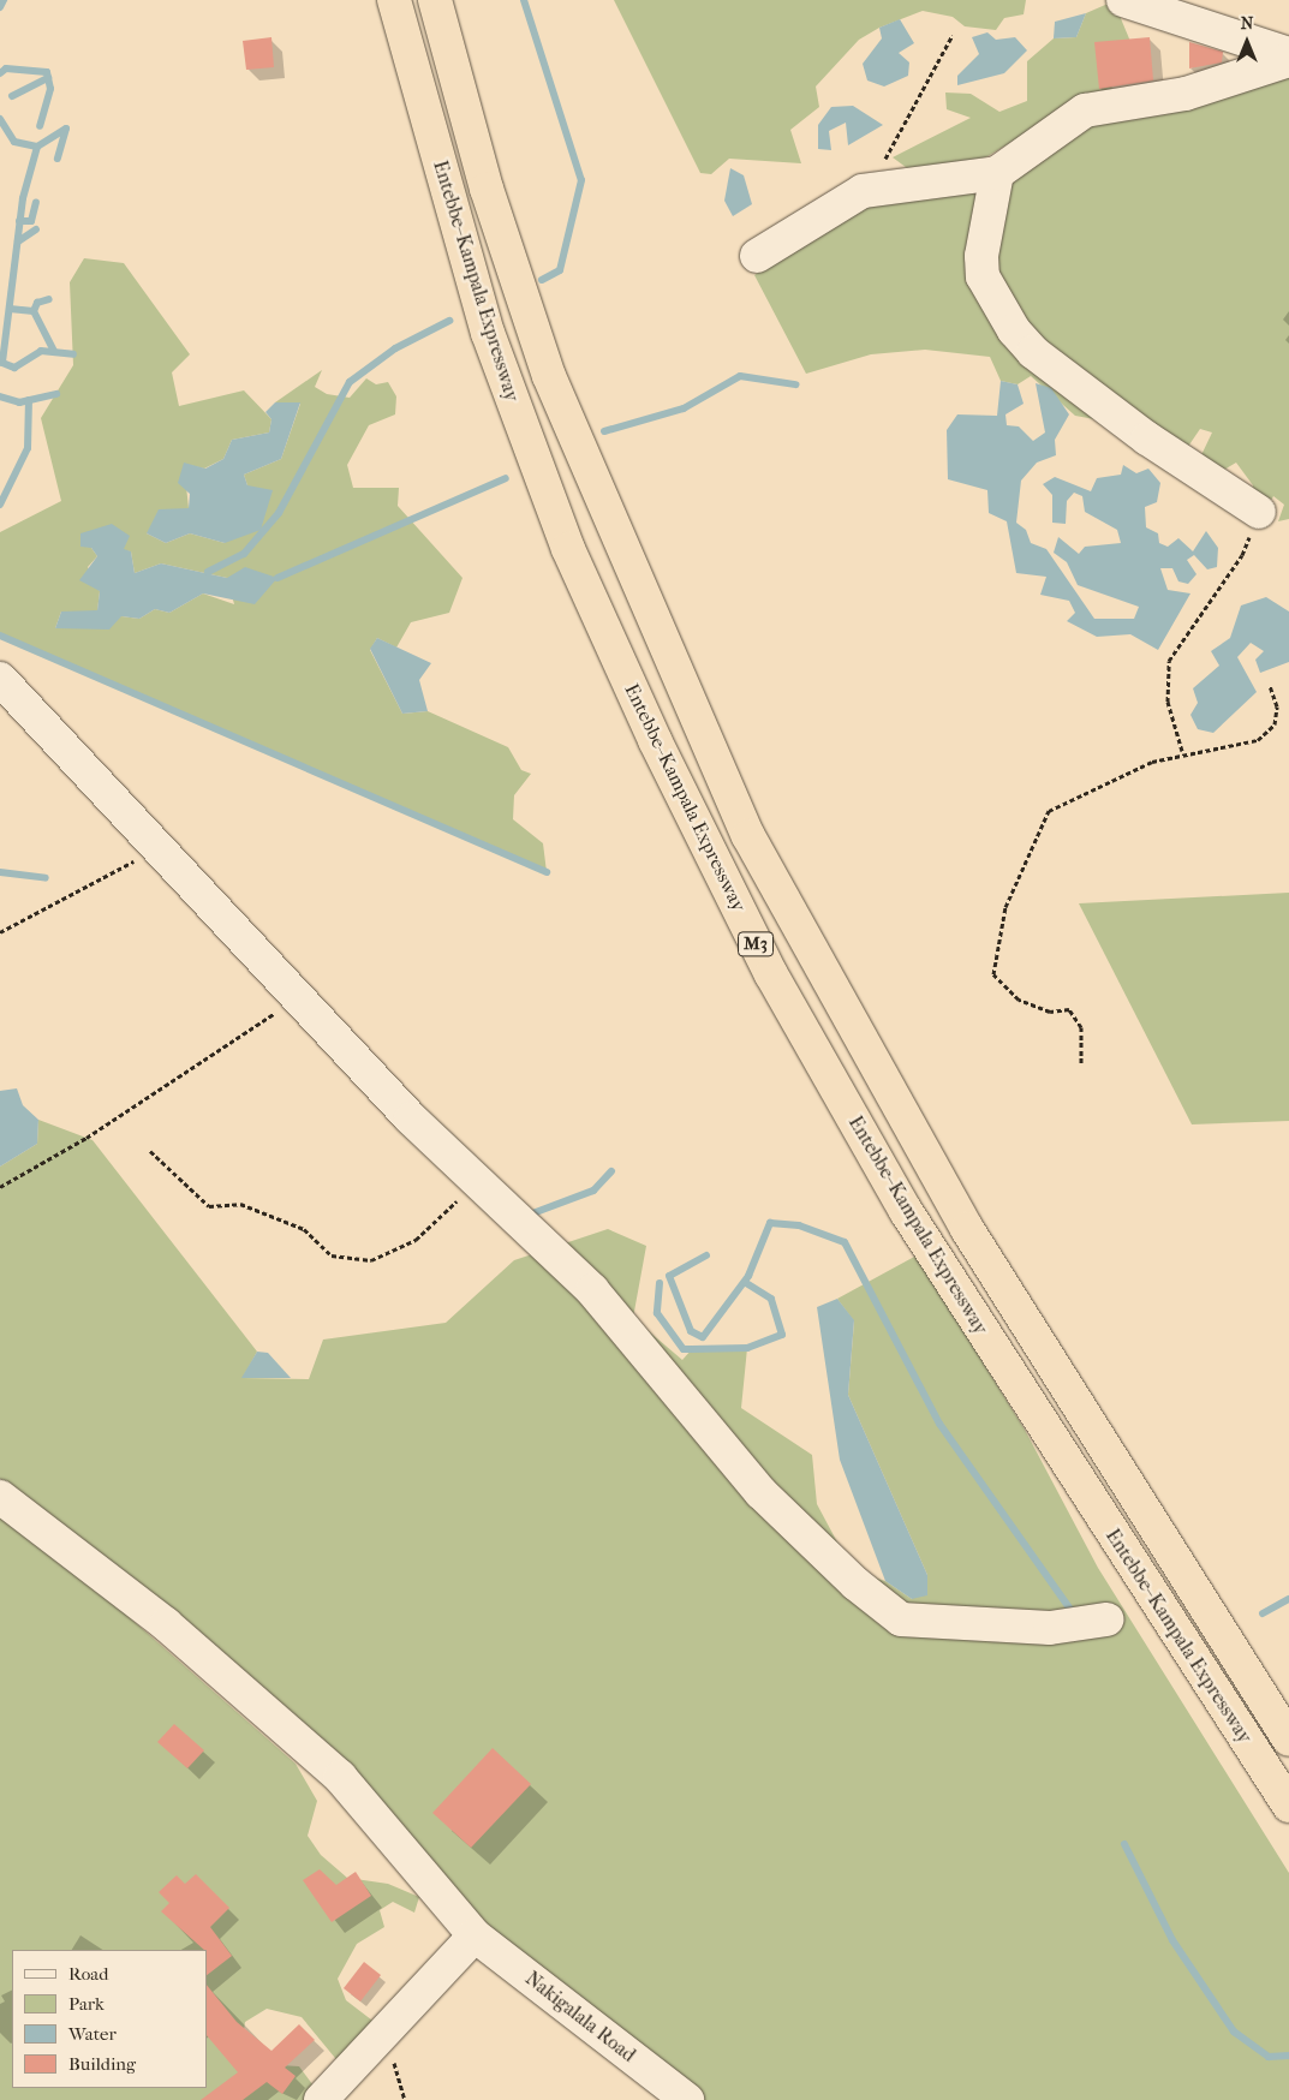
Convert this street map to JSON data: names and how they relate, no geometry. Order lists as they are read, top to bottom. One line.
{"streets":{"highway":["Entebbe–Kampala Expressway","M3"],"street":["Nakigalala Road"]},"legend":["Road","Park","Water","Building"],"north":"top"}
